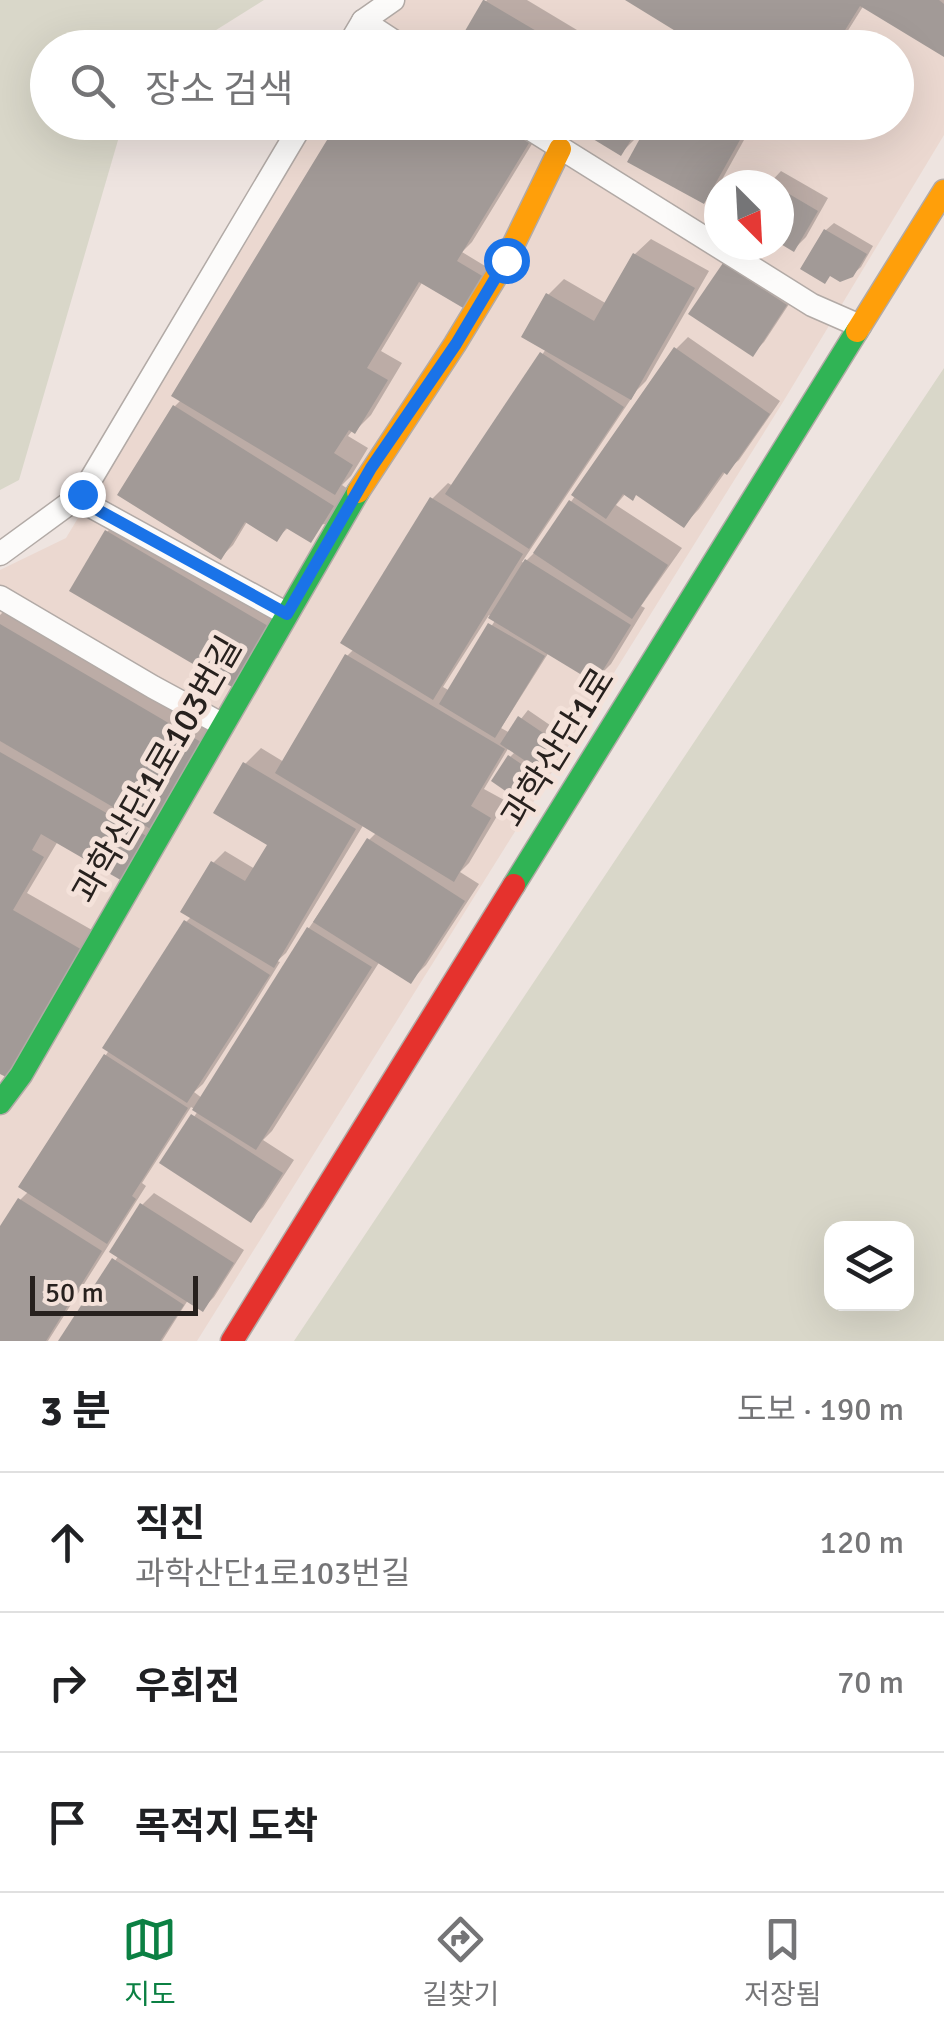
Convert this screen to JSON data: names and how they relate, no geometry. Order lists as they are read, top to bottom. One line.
{"streets":{"main road":["과학산단1로","과학산단1로103번길"]},"scale_bar":"50 m","north":"bottom right","page":{"search":"장소 검색","scale":"50 m","heading":["3 분","도보 · 190 m"],"list":[["직진","과학산단1로103번길","120 m"],["우회전","70 m"],"목적지 도착"],"nav":["지도","길찾기","저장됨"]}}
